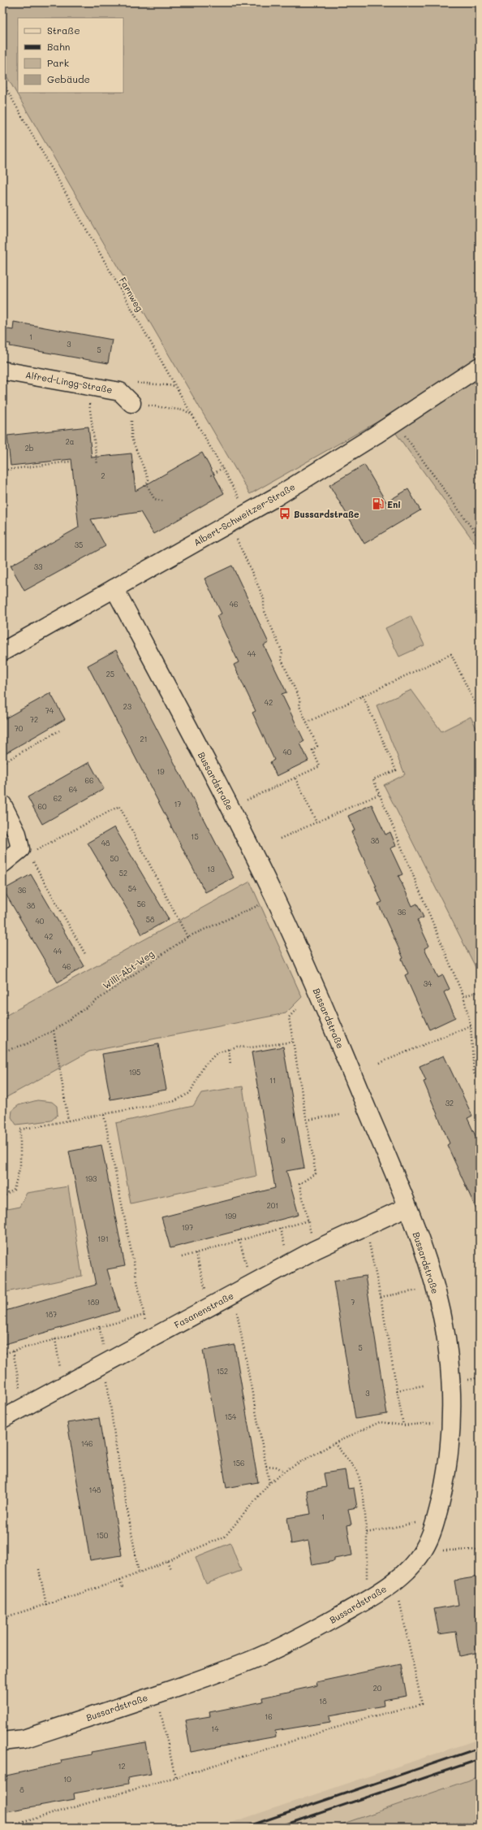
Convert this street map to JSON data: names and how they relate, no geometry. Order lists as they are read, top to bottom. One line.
{"streets":{"street":["Alfred-Lingg-Straße","Albert-Schweitzer-Straße","Bussardstraße","Fasanenstraße"],"path":["Farnweg","Willi-Abt-Weg"]},"crossings":[["Farnweg","Albert-Schweitzer-Straße"],["Albert-Schweitzer-Straße","Bussardstraße"],["Bussardstraße","Fasanenstraße"]],"places":{"fuel station":["Eni"],"bus stop":["Bussardstraße"]},"house_numbers":["1","3","5","2a","2b","2","35","33","46","44","25","42","23","74","72","70","21","40","19","66","64","62","17","60","15","38","48","50","13","52","54","36","56","38","36","58","40","42","44","46","34","195","11","32","9","193","201","199","197","191","189","7","187","5","152","3","154","146","156","148","1","150","20","18","16","14","12","10","8"],"legend":["Straße","Bahn","Park","Gebäude"]}
